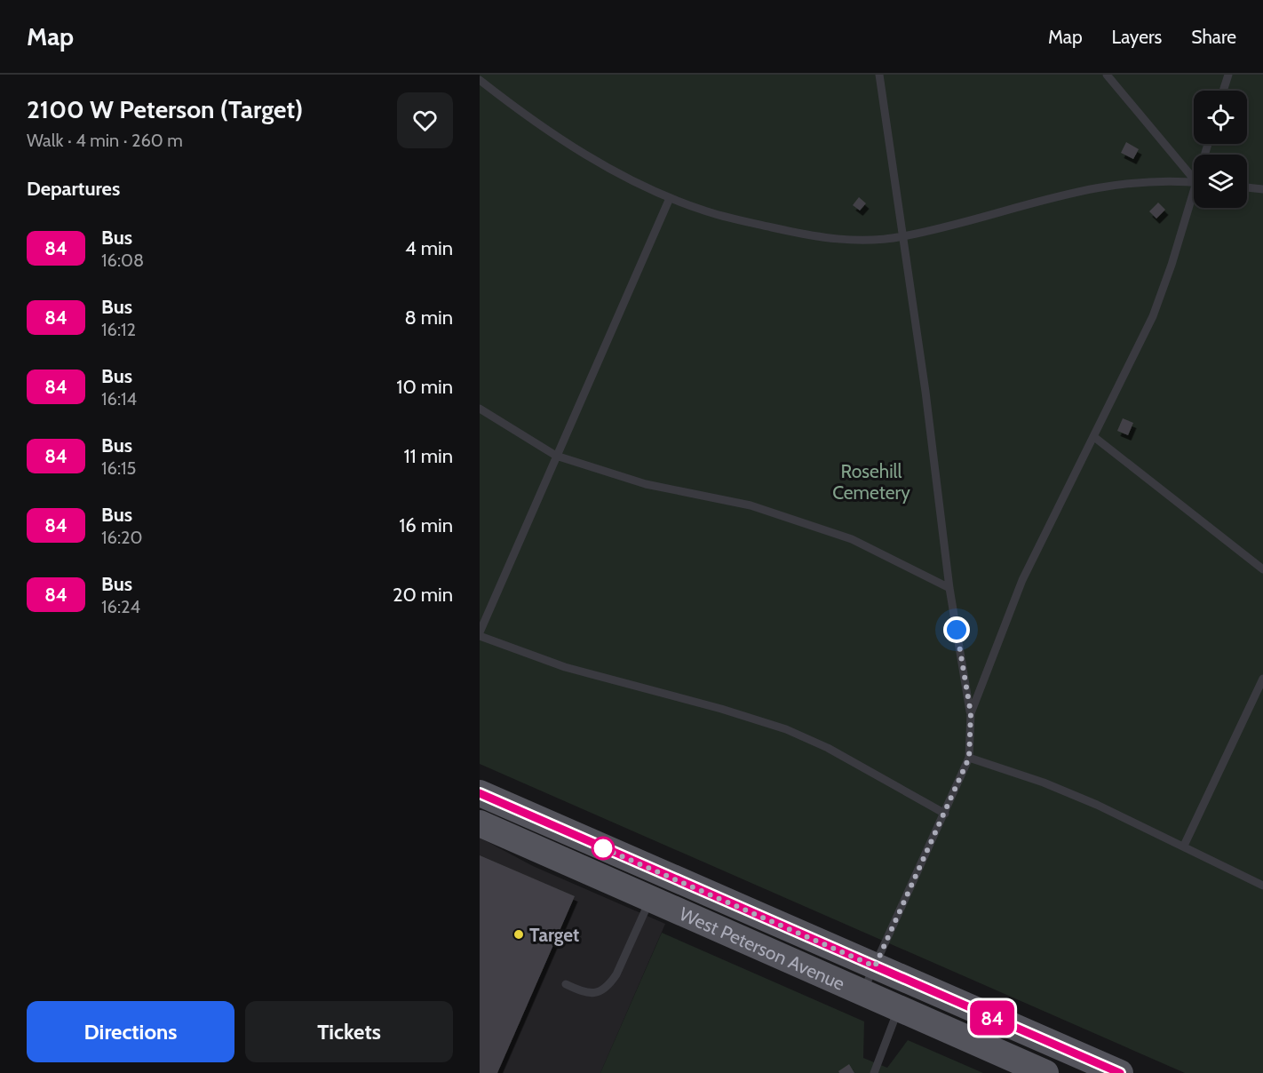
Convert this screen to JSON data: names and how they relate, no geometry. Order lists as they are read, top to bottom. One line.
{"streets":{"main road":["West Peterson Avenue"]},"parks":["Rosehill Cemetery"],"places":["Target"],"lines":["bus line 84"],"page":{"header":"Map","nav":["Map","Layers","Share"],"heading":[["2100 W Peterson (Target)","Walk · 4 min · 260 m"],"Departures"],"on_map":"84","list":[{"mark":"84","name":"Bus","note":"16:08","value":"4 min"},{"mark":"84","name":"Bus","note":"16:12","value":"8 min"},{"mark":"84","name":"Bus","note":"16:14","value":"10 min"},{"mark":"84","name":"Bus","note":"16:15","value":"11 min"},{"mark":"84","name":"Bus","note":"16:20","value":"16 min"},{"mark":"84","name":"Bus","note":"16:24","value":"20 min"}],"buttons":["Directions","Tickets"]}}
